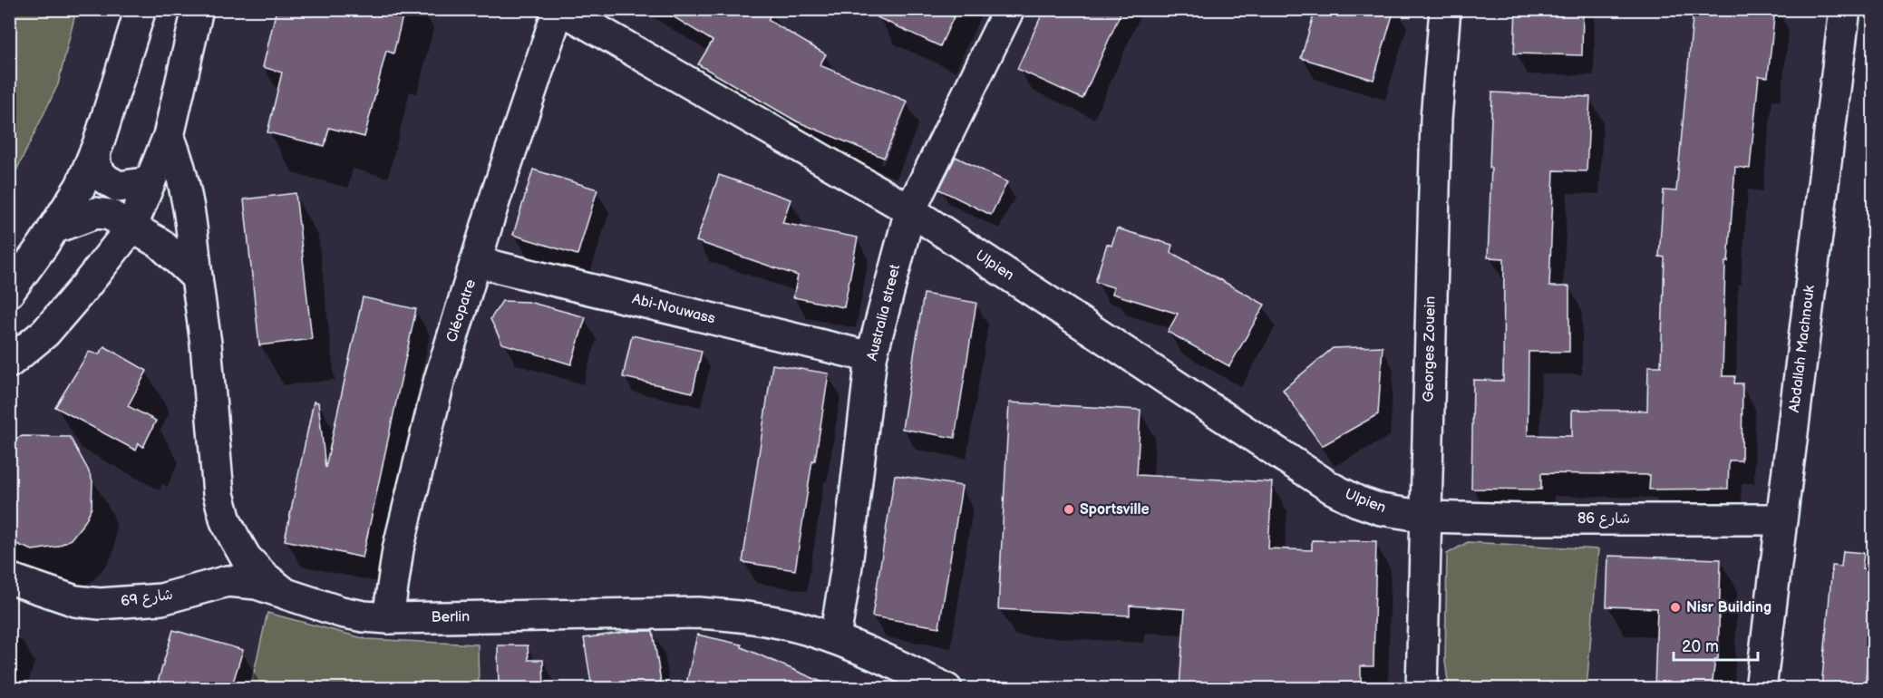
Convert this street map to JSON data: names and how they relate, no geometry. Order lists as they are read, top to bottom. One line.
{"streets":{"main road":["Ulpien","Abi-Nouwass","Cléopatre","Australia street","Georges Zouein","Abdallah Machnouk","شارع 86","شارع 69","Berlin"]},"crossings":[["Ulpien","Cléopatre"],["Ulpien","Australia street"],["Ulpien","Georges Zouein"],["Ulpien","شارع 86"],["Abi-Nouwass","Cléopatre"],["Abi-Nouwass","Australia street"],["Cléopatre","Berlin"],["Australia street","Berlin"],["Georges Zouein","شارع 86"],["Abdallah Machnouk","شارع 86"],["شارع 69","Berlin"]],"places":["Sportsville","Nisr Building"],"scale_bar":"20 m"}
